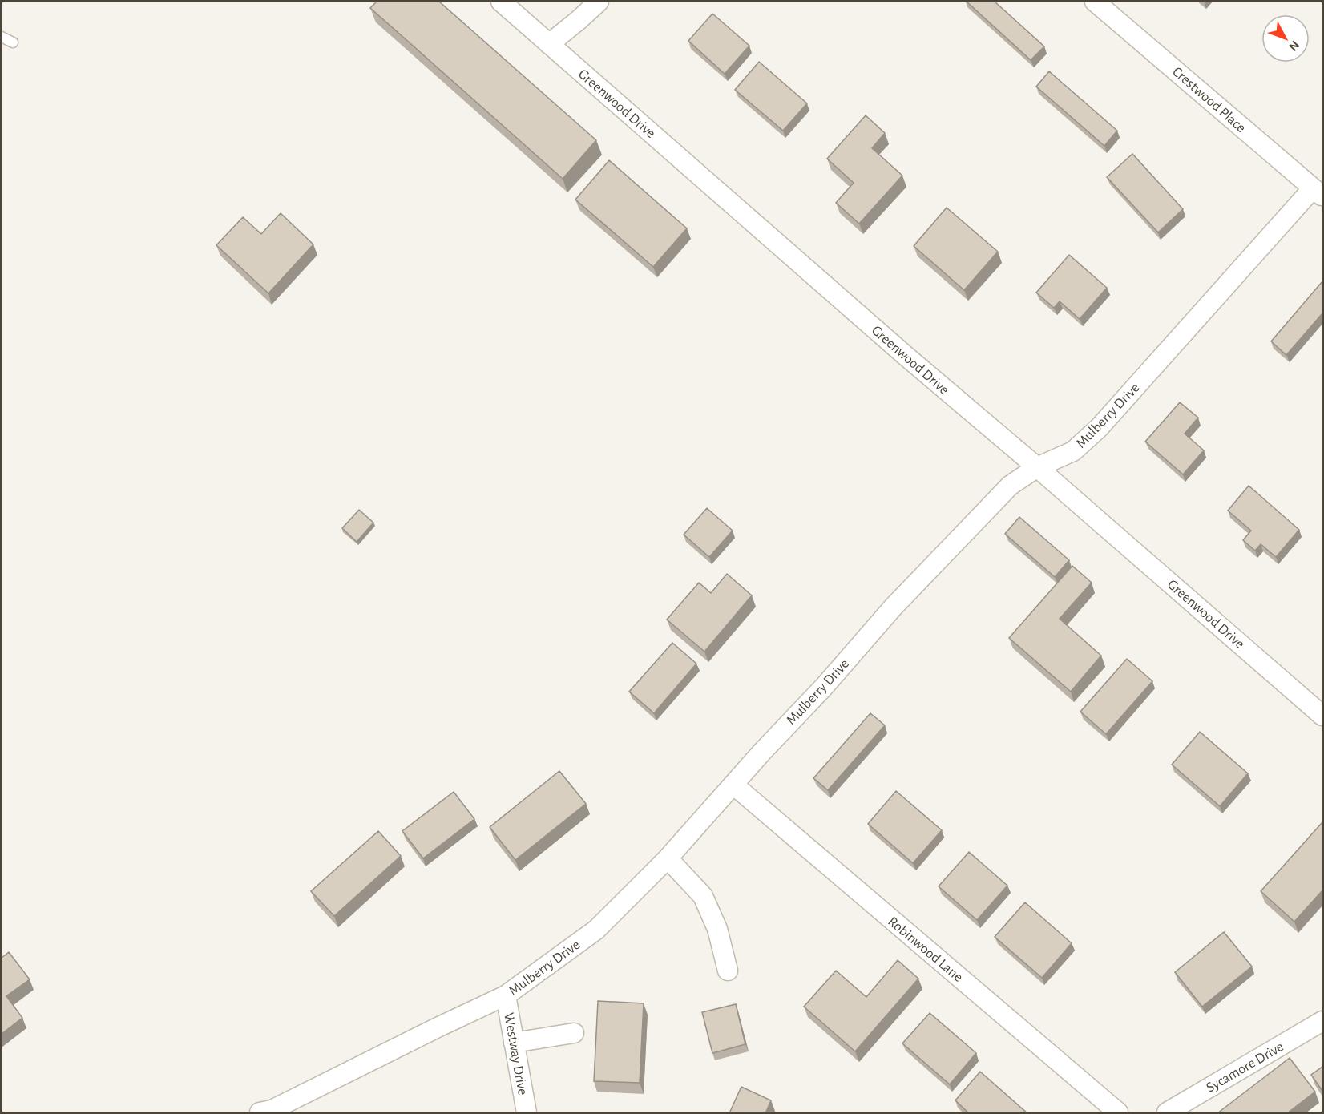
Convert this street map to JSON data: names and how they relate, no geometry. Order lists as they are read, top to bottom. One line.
{"streets":{"street":["Crestwood Place","Greenwood Drive","Mulberry Drive","Robinwood Lane","Westway Drive","Sycamore Drive"]},"crossings":[["Crestwood Place","Mulberry Drive"],["Greenwood Drive","Mulberry Drive"],["Mulberry Drive","Robinwood Lane"],["Mulberry Drive","Westway Drive"]],"north":"bottom right"}
